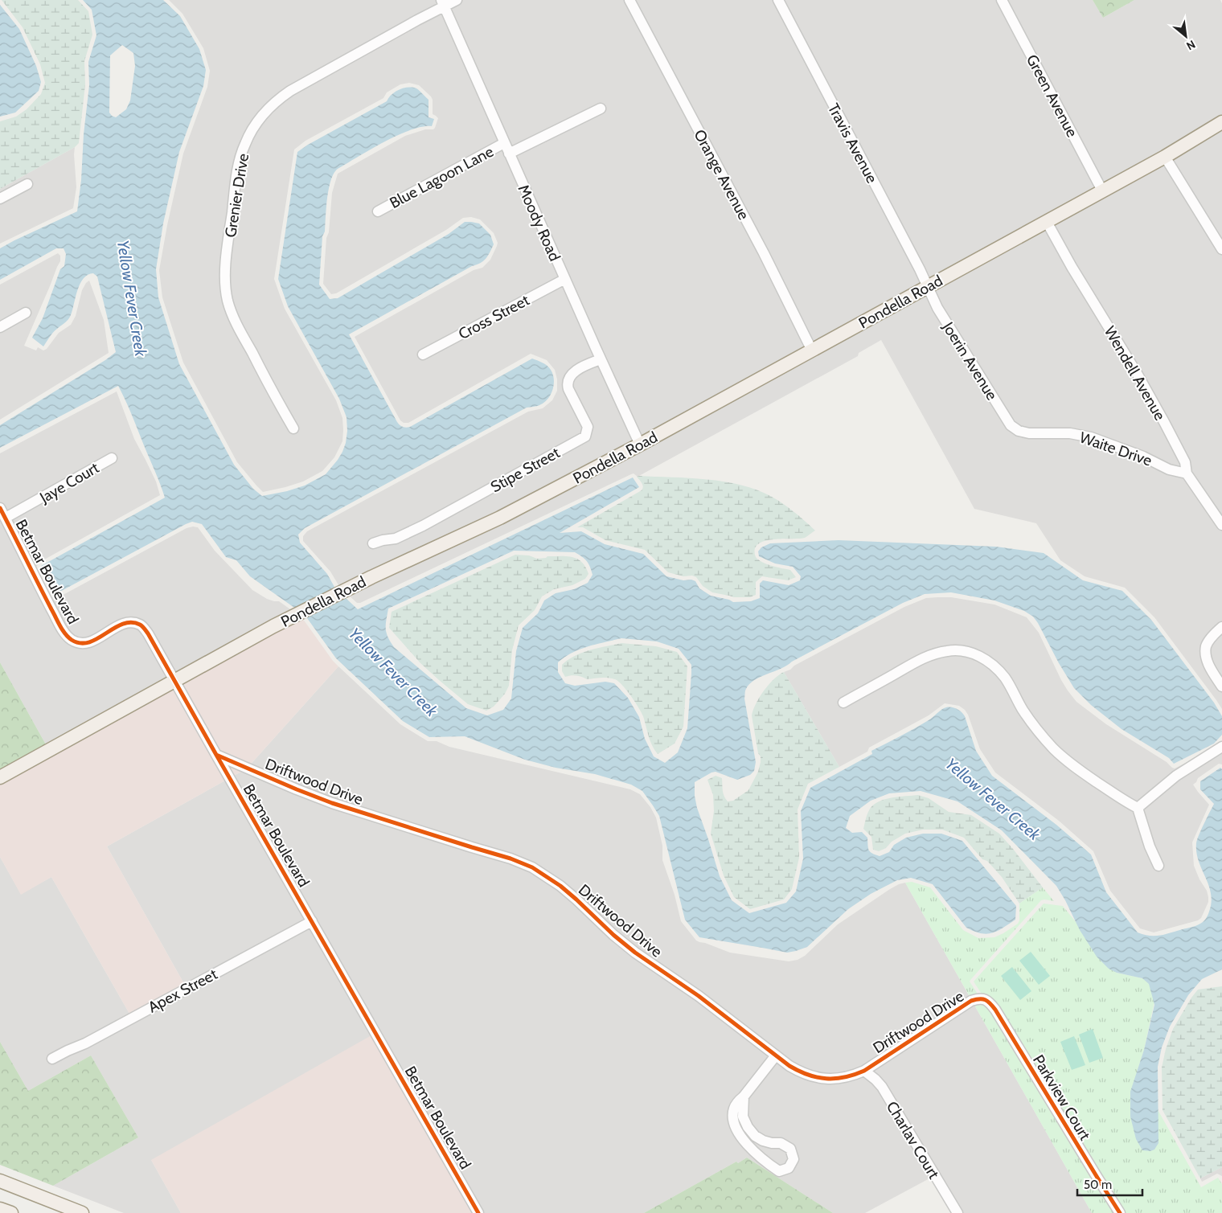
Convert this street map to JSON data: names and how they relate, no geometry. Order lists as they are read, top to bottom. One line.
{"streets":{"main road":["Pondella Road"],"street":["Green Avenue","Travis Avenue","Orange Avenue","Blue Lagoon Lane","Grenier Drive","Moody Road","Cross Street","Joerin Avenue","Wendell Avenue","Waite Drive","Stipe Street","Jaye Court","Betmar Boulevard","Driftwood Drive","Apex Street","Parkview Court","Charlav Court"]},"crossings":[["Green Avenue","Pondella Road"],["Travis Avenue","Pondella Road"],["Travis Avenue","Joerin Avenue"],["Orange Avenue","Pondella Road"],["Blue Lagoon Lane","Moody Road"],["Grenier Drive","Moody Road"],["Moody Road","Pondella Road"],["Moody Road","Cross Street"],["Moody Road","Stipe Street"],["Pondella Road","Joerin Avenue"],["Pondella Road","Wendell Avenue"],["Pondella Road","Betmar Boulevard"],["Joerin Avenue","Waite Drive"],["Wendell Avenue","Waite Drive"],["Jaye Court","Betmar Boulevard"],["Betmar Boulevard","Driftwood Drive"],["Betmar Boulevard","Apex Street"],["Driftwood Drive","Parkview Court"],["Driftwood Drive","Charlav Court"]],"water":["Yellow Fever Creek"],"scale_bar":"50 m","north":"bottom right"}
